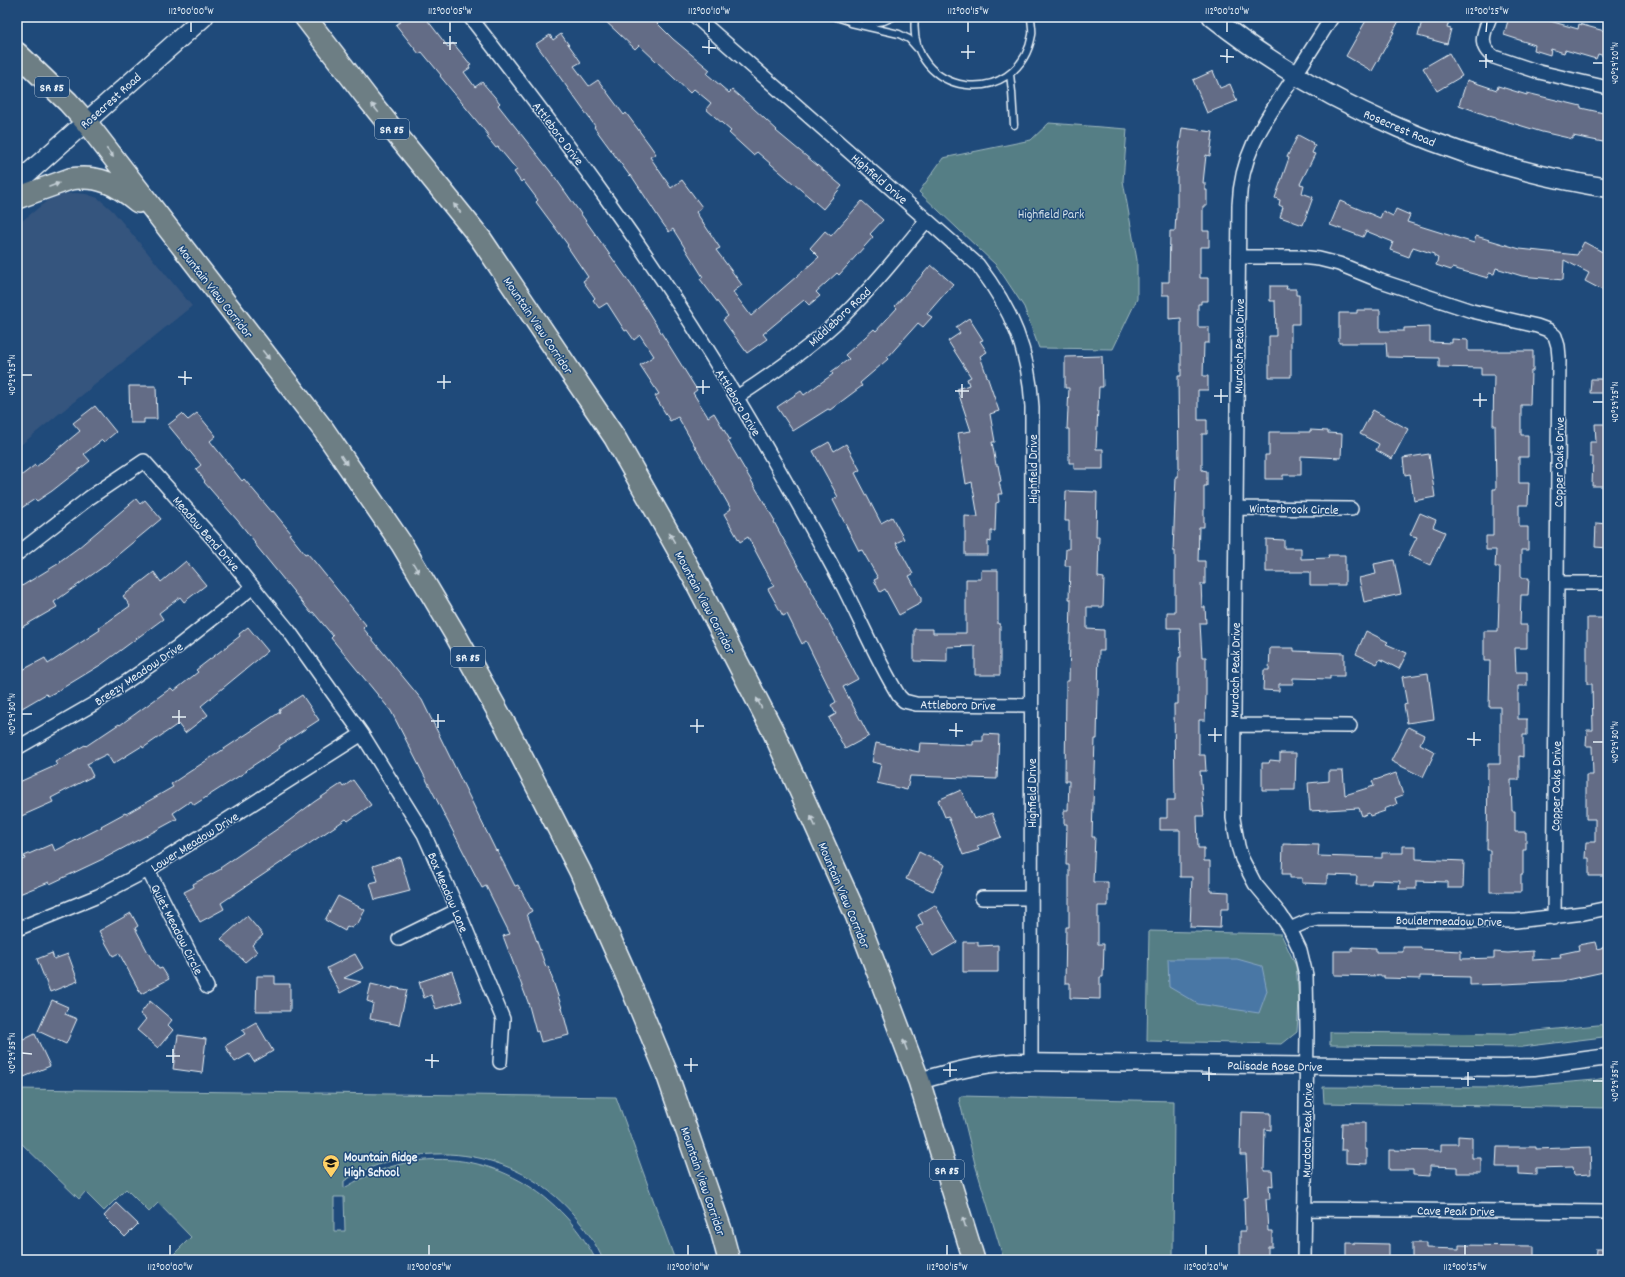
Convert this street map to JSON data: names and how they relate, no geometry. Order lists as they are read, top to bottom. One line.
{"streets":{"highway":["SR 85","Mountain View Corridor"],"main road":["Rosecrest Road"],"street":["Attleboro Drive","Highfield Drive","Middleboro Road","Murdoch Peak Drive","Copper Oaks Drive","Winterbrook Circle","Meadow Bend Drive","Breezy Meadow Drive","Lower Meadow Drive","Box Meadow Lane","Bouldermeadow Drive","Quiet Meadow Circle","Palisade Rose Drive","Cave Peak Drive"]},"crossings":[["Rosecrest Road","Mountain View Corridor"],["Rosecrest Road","Murdoch Peak Drive"],["Attleboro Drive","Highfield Drive"],["Attleboro Drive","Middleboro Road"],["Highfield Drive","Middleboro Road"],["Highfield Drive","Palisade Rose Drive"],["Mountain View Corridor","Palisade Rose Drive"],["Murdoch Peak Drive","Copper Oaks Drive"],["Murdoch Peak Drive","Winterbrook Circle"],["Murdoch Peak Drive","Bouldermeadow Drive"],["Murdoch Peak Drive","Palisade Rose Drive"],["Murdoch Peak Drive","Cave Peak Drive"],["Copper Oaks Drive","Bouldermeadow Drive"],["Meadow Bend Drive","Breezy Meadow Drive"],["Meadow Bend Drive","Lower Meadow Drive"],["Meadow Bend Drive","Box Meadow Lane"],["Lower Meadow Drive","Box Meadow Lane"],["Lower Meadow Drive","Quiet Meadow Circle"]],"parks":["Highfield Park"],"places":{"school or university":["Mountain Ridge High School"]},"coordinates":["112°00'00\"W","112°00'05\"W","112°00'10\"W","112°00'15\"W","112°00'20\"W","112°00'25\"W","40°29'20\"N","40°29'25\"N","40°29'30\"N","40°29'35\"N"]}
